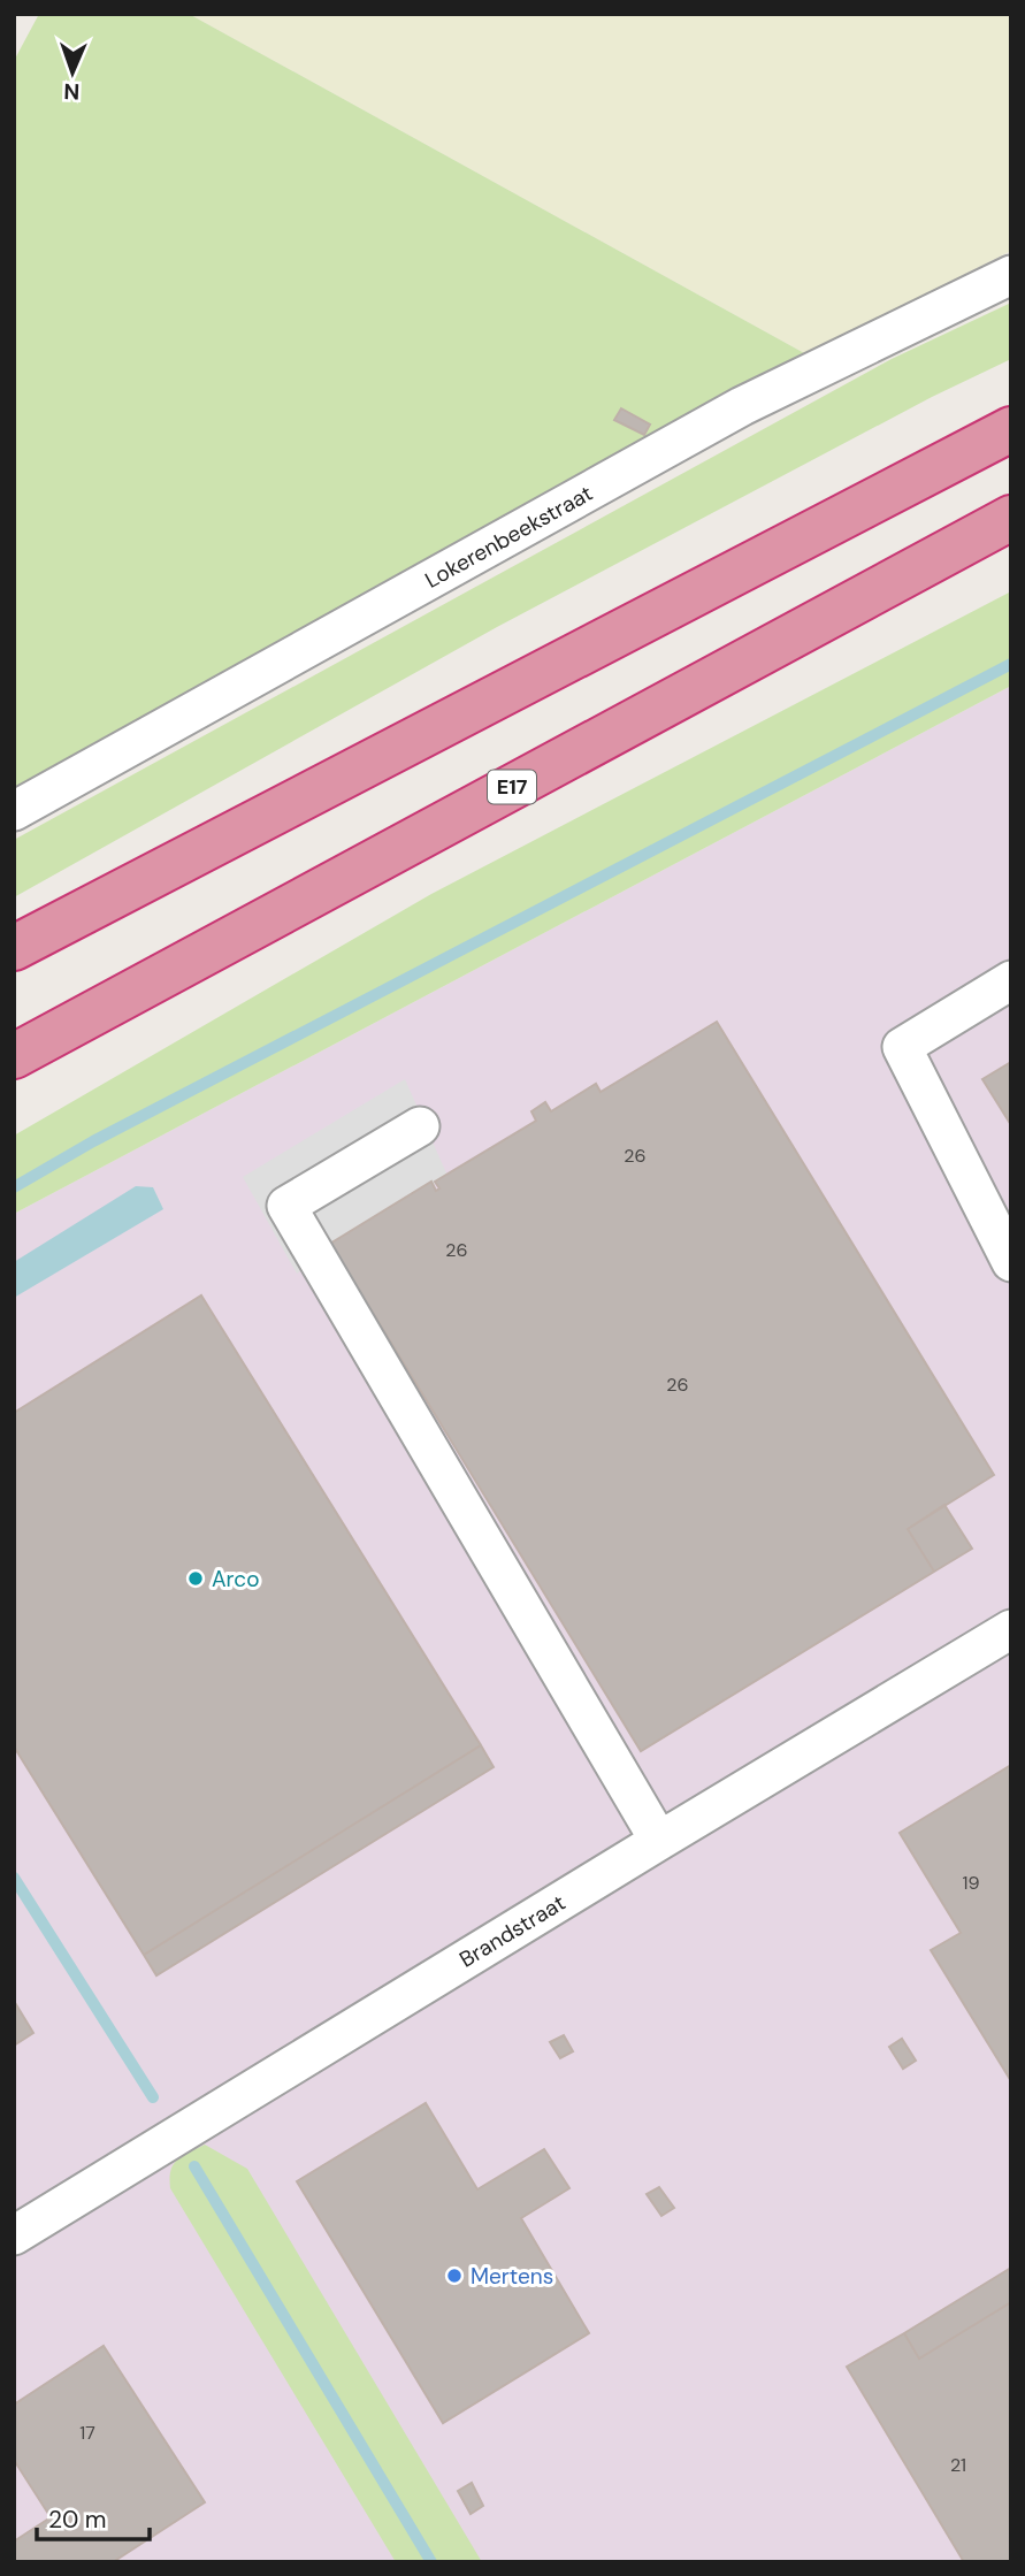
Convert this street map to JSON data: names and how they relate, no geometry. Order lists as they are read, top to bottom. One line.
{"streets":{"highway":["E17"],"street":["Lokerenbeekstraat","Brandstraat"]},"places":["Arco","Mertens"],"house_numbers":["26","26","26","19","17","21"],"scale_bar":"20 m","north":"bottom"}
